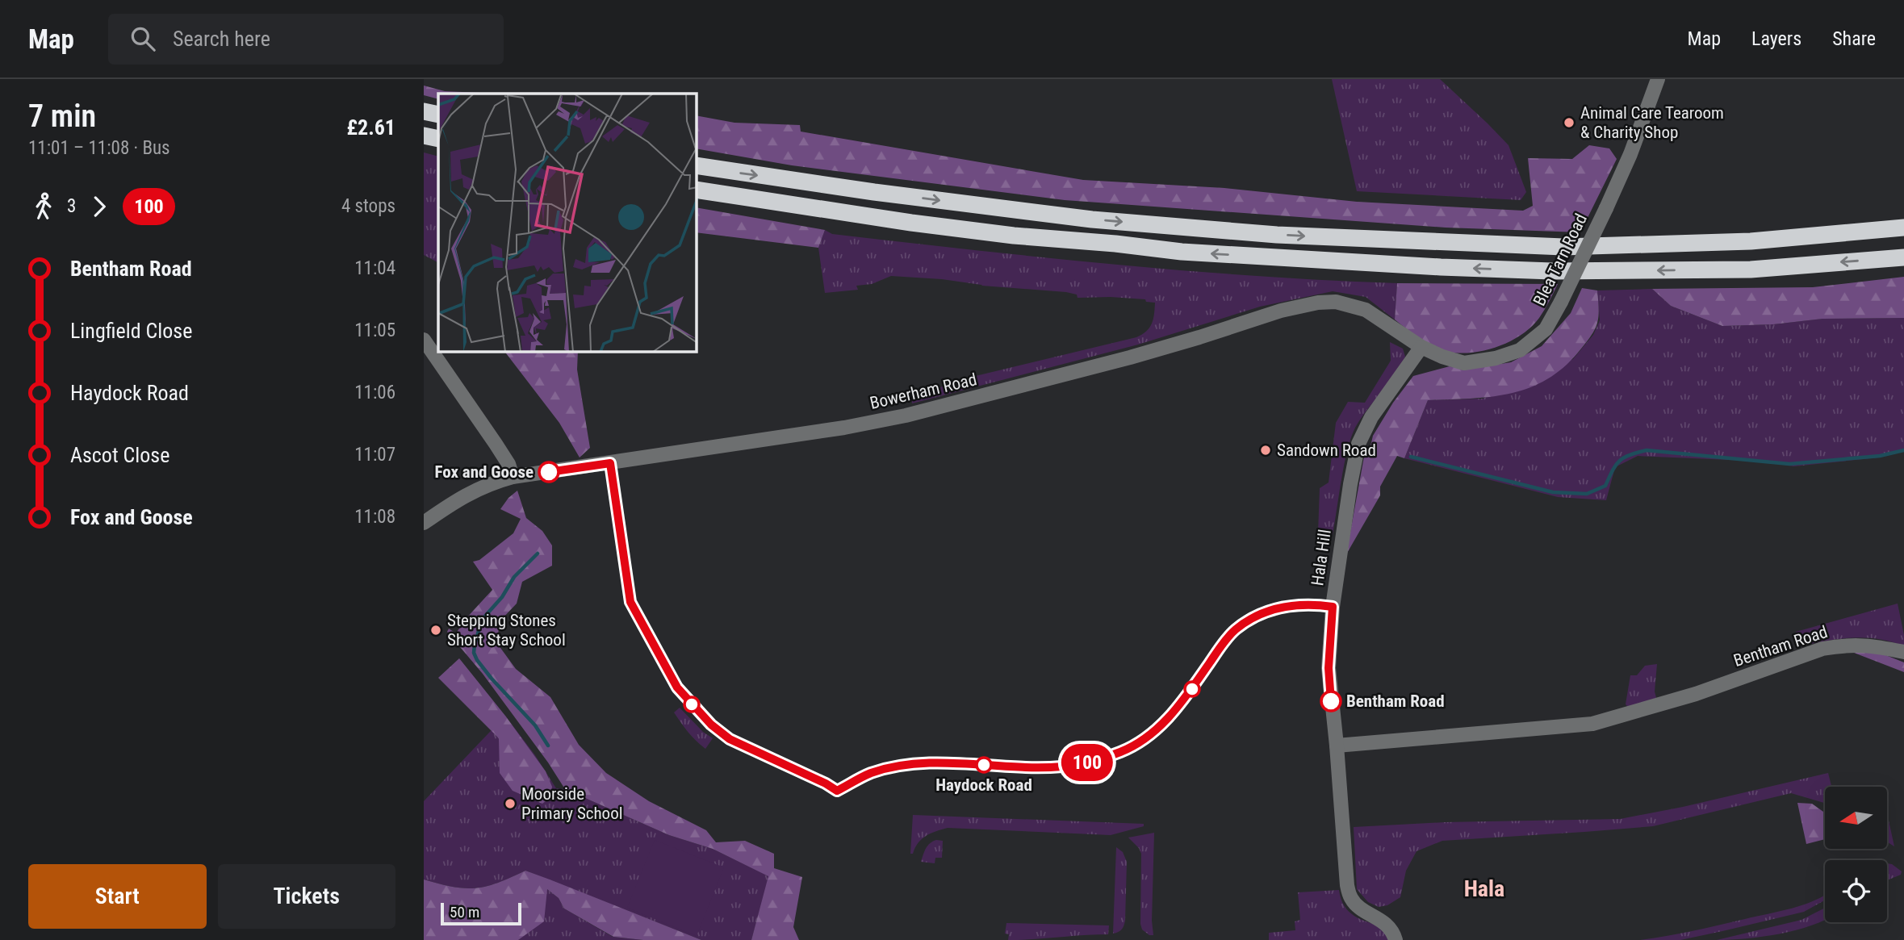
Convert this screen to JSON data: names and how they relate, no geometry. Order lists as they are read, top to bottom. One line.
{"streets":{"street":["Blea Tarn Road","Bowerham Road","Hala Hill","Bentham Road"]},"crossings":[["Blea Tarn Road","Bowerham Road"],["Blea Tarn Road","Hala Hill"],["Bowerham Road","Hala Hill"],["Hala Hill","Bentham Road"]],"districts":["Hala"],"places":["Animal Care Tearoom & Charity Shop","Sandown Road","Fox and Goose","Stepping Stones Short Stay School","Bentham Road","Haydock Road","Moorside Primary School"],"lines":["bus line 100"],"scale_bar":"50 m","north":"left","page":{"header":"Map","search":"Search here","nav":["Map","Layers","Share"],"heading":["7 min","11:01 – 11:08 · Bus","£2.61"],"on_map":"100","legs":["3","100","4 stops"],"list":[{"name":"Bentham Road","value":"11:04"},{"name":"Lingfield Close","value":"11:05"},{"name":"Haydock Road","value":"11:06"},{"name":"Ascot Close","value":"11:07"},{"name":"Fox and Goose","value":"11:08"}],"buttons":["Start","Tickets"],"scale":"50 m"}}
